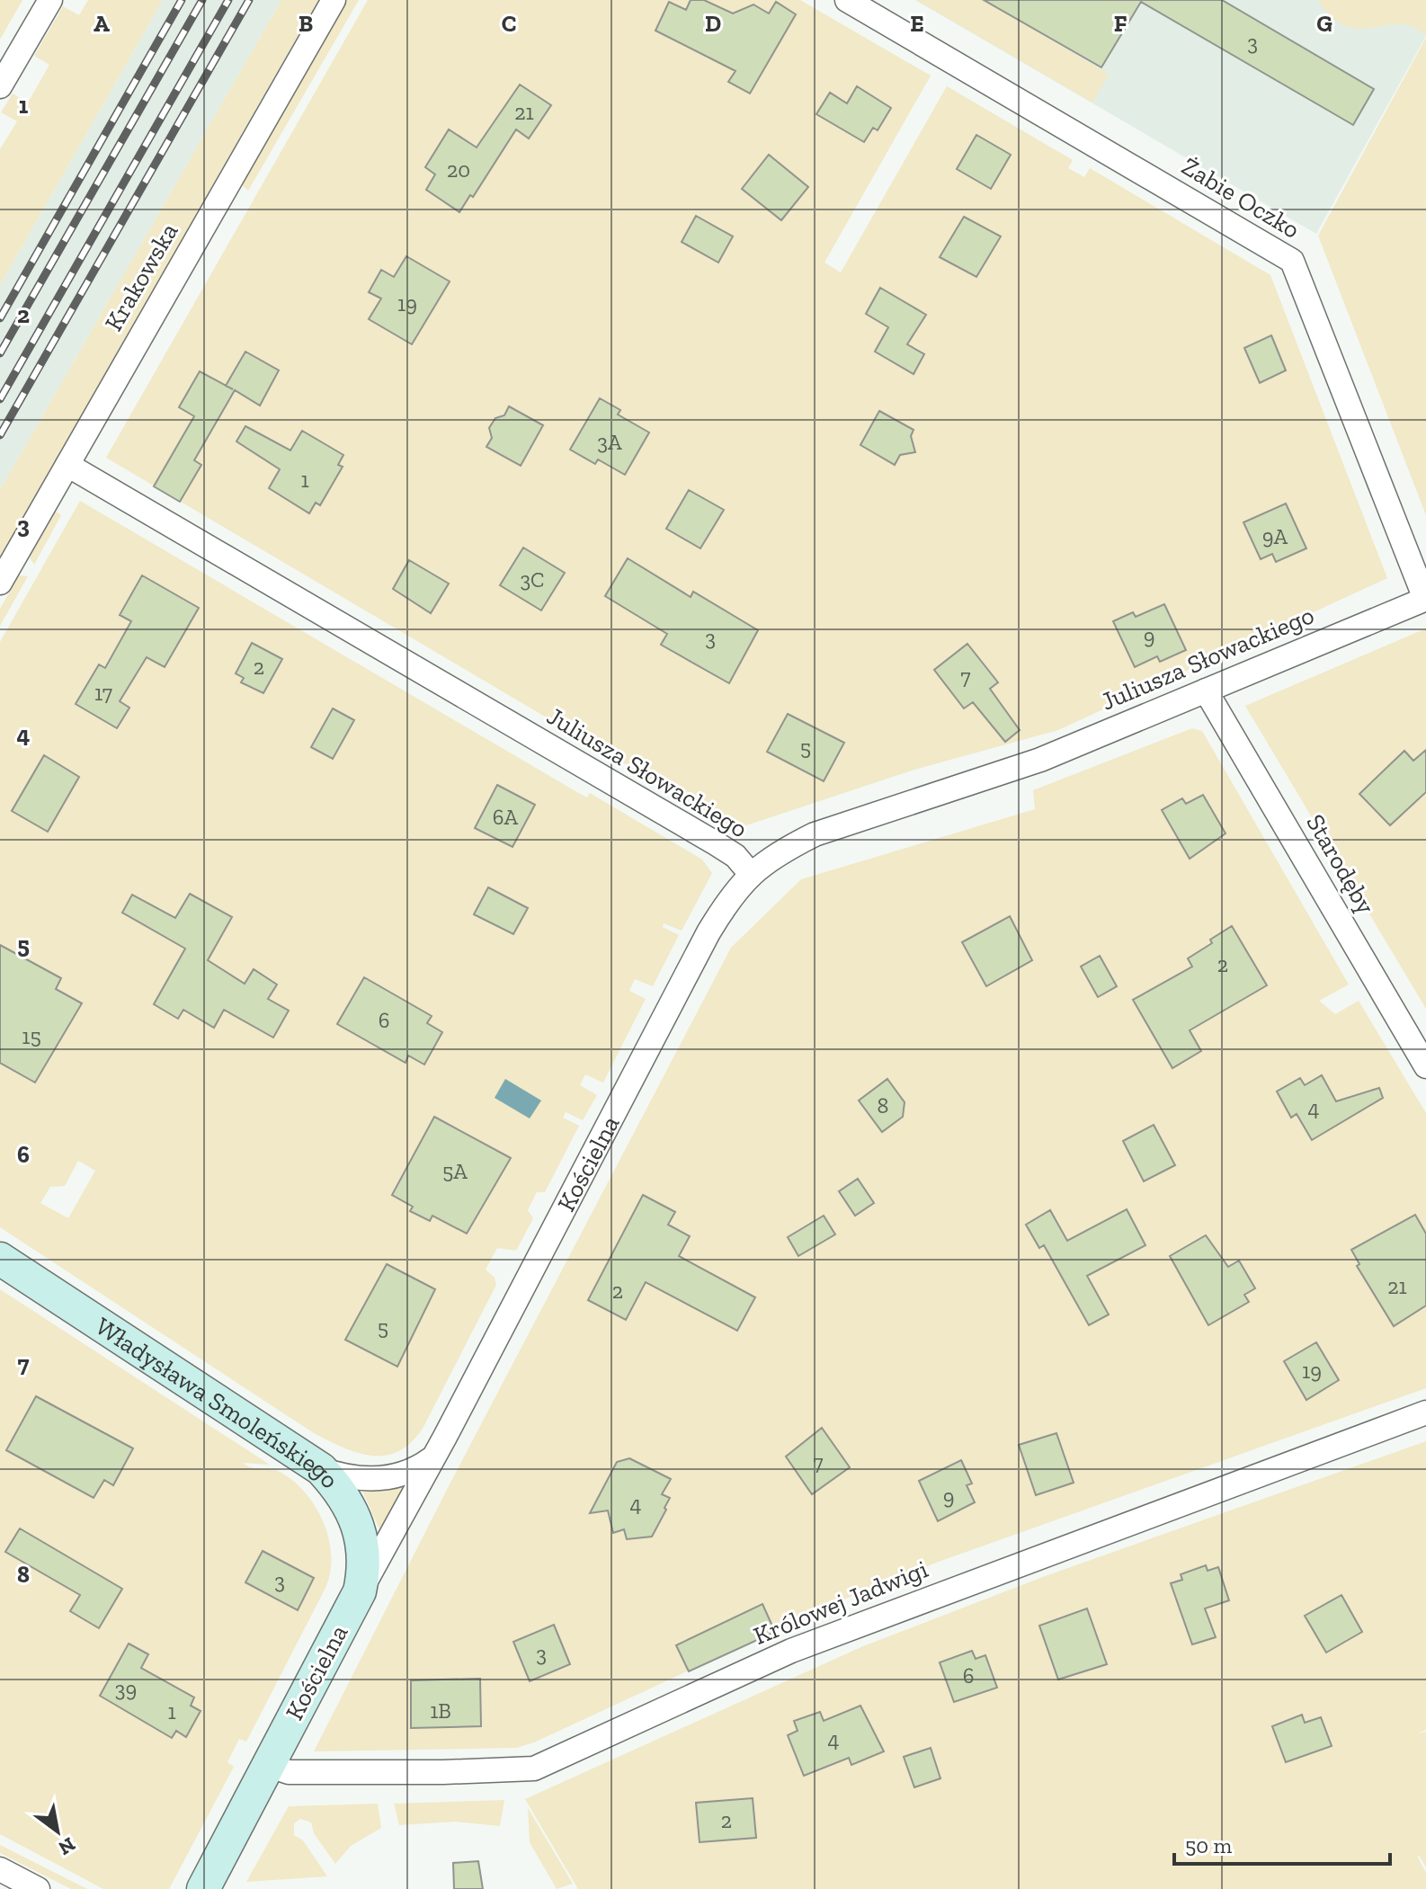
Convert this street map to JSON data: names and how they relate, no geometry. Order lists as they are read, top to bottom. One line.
{"streets":{"street":["Żabie Oczko","Krakowska","Juliusza Słowackiego","Starodęby","Kościelna","Władysława Smoleńskiego","Królowej Jadwigi"]},"crossings":[["Żabie Oczko","Juliusza Słowackiego"],["Krakowska","Juliusza Słowackiego"],["Juliusza Słowackiego","Starodęby"],["Juliusza Słowackiego","Kościelna"],["Kościelna","Władysława Smoleńskiego"],["Kościelna","Królowej Jadwigi"]],"house_numbers":["3","21","20","19","3A","1","9A","3C","9","3","2","7","17","5","6A","2","6","15","8","4","5A","21","2","5","19","7","9","4","3","3","6","39","1B","1","4","2"],"scale_bar":"50 m","north":"bottom right","grid":{"columns":["A","B","C","D","E","F","G"],"rows":["1","2","3","4","5","6","7","8"]}}
